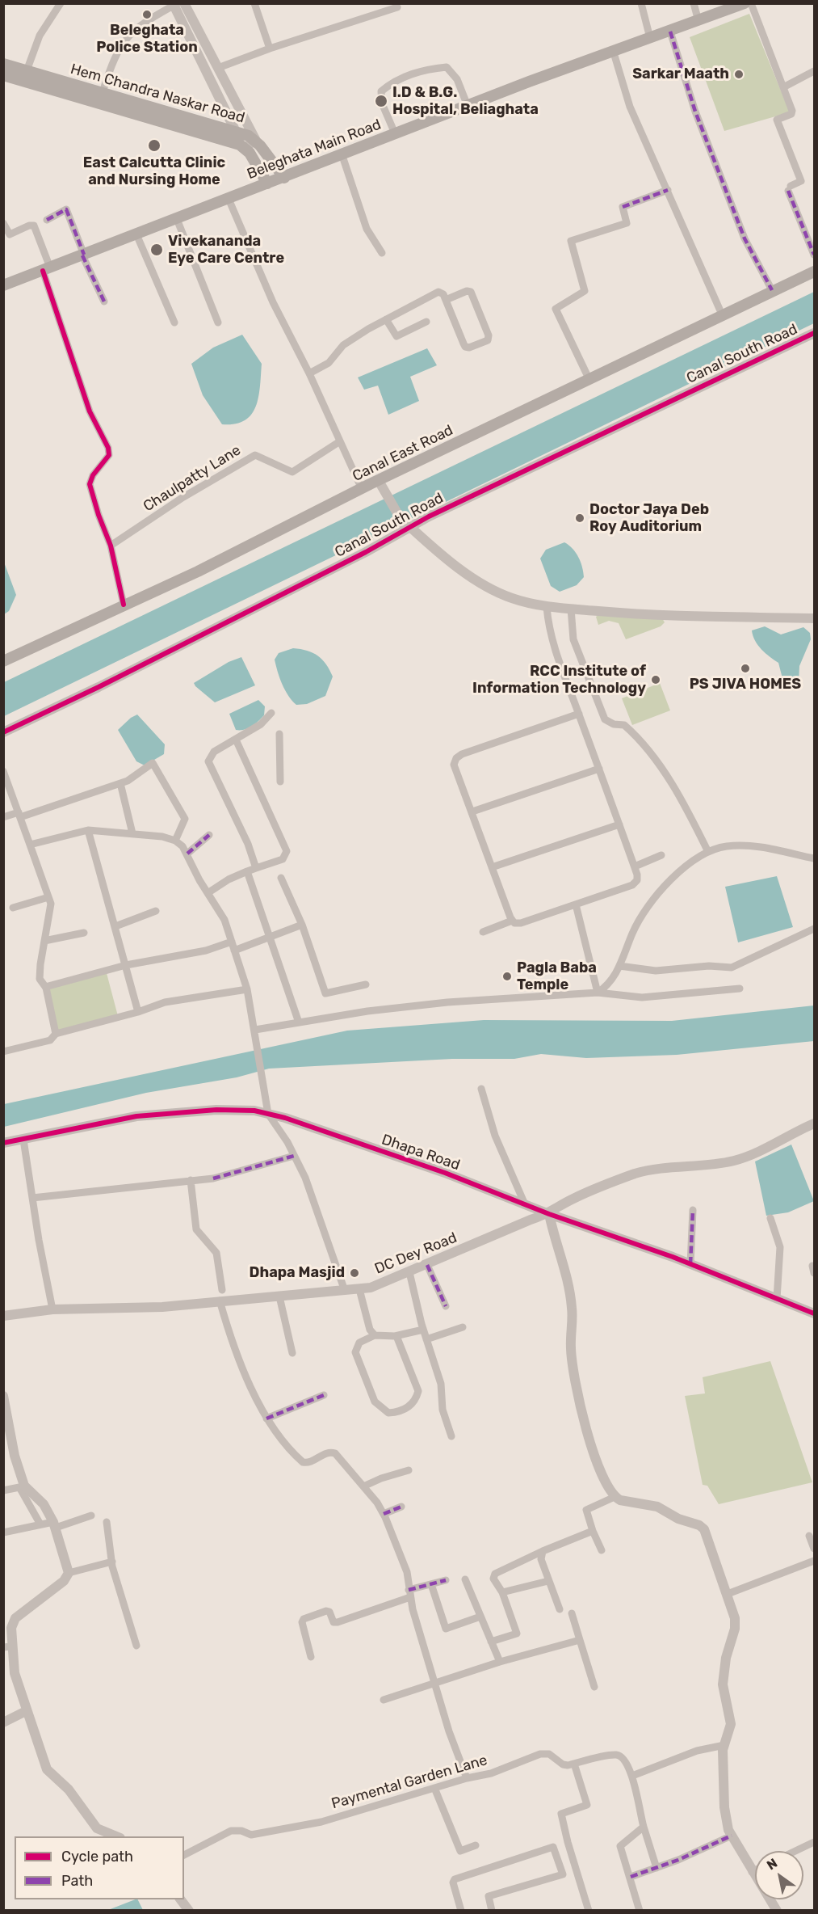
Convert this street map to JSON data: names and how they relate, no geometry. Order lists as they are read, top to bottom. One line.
{"streets":{"main road":["Hem Chandra Naskar Road","Beleghata Main Road","Canal East Road"],"street":["Canal South Road","Chaulpatty Lane","Dhapa Road","DC Dey Road","Paymental Garden Lane"]},"crossings":[["Hem Chandra Naskar Road","Beleghata Main Road"],["Dhapa Road","DC Dey Road"]],"places":["Beleghata Police Station","Sarkar Maath","I.D & B.G. Hospital, Beliaghata","East Calcutta Clinic and Nursing Home","Vivekananda Eye Care Centre","Doctor Jaya Deb Roy Auditorium","PS JIVA HOMES","RCC Institute of Information Technology","Pagla Baba Temple","Dhapa Masjid"],"legend":["Cycle path","Path"],"north":"top left"}
